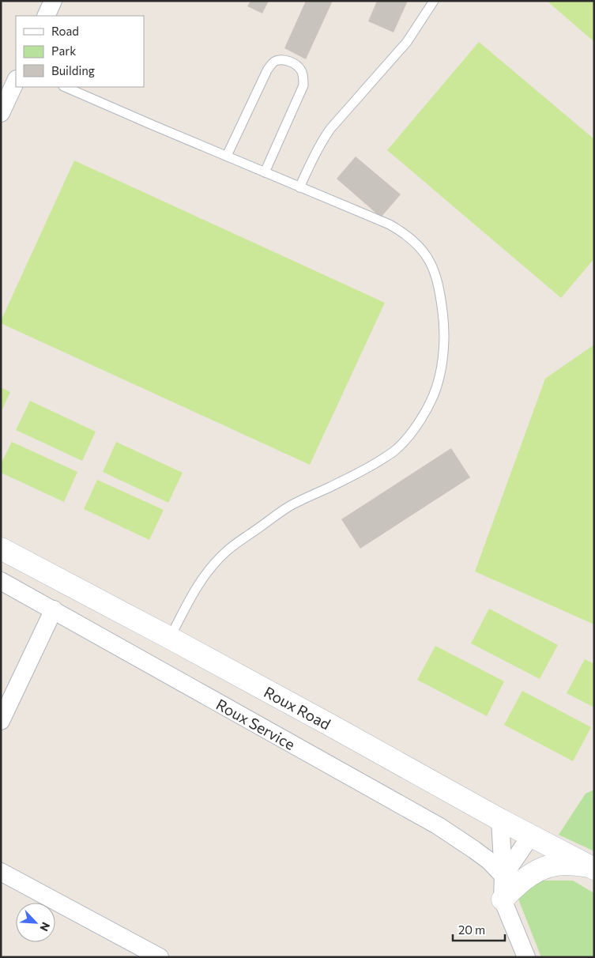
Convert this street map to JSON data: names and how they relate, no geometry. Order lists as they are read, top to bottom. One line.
{"streets":{"street":["Roux Road","Roux Service"]},"legend":["Road","Park","Building"],"scale_bar":"20 m","north":"bottom right"}
